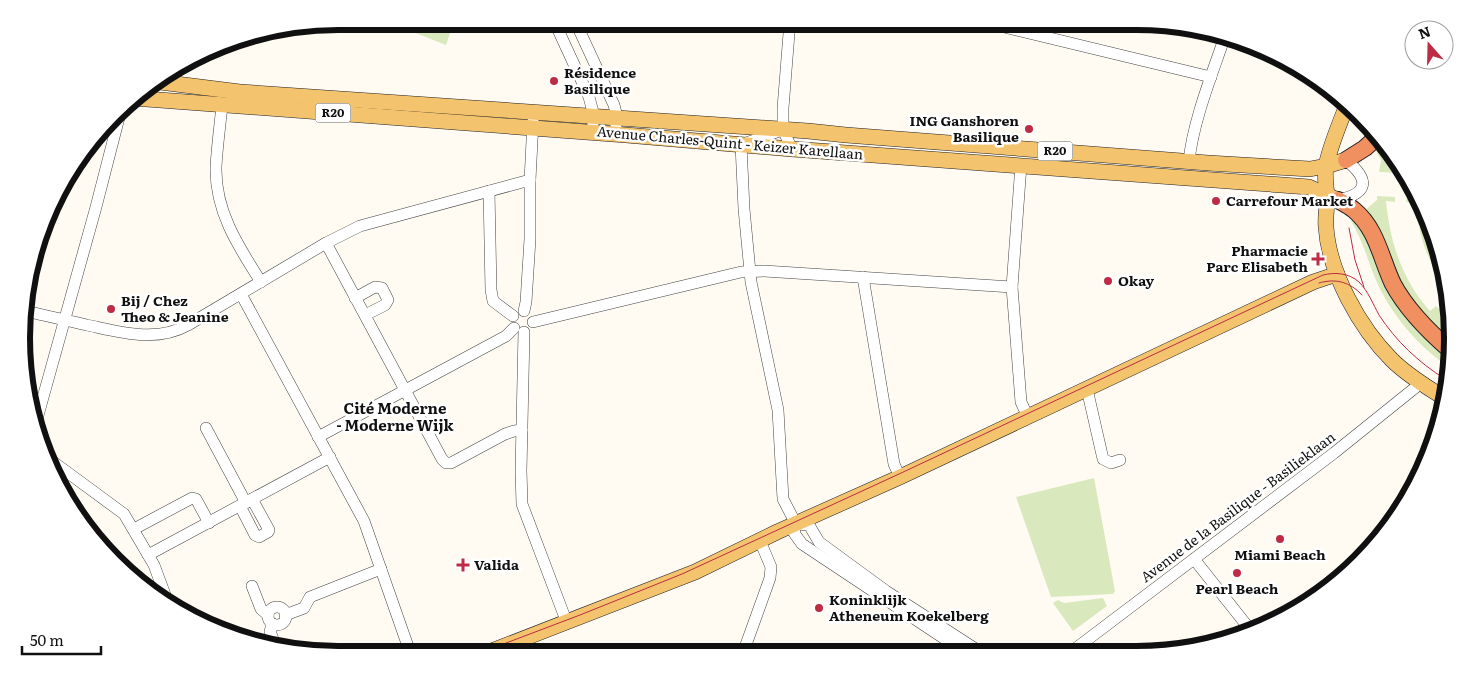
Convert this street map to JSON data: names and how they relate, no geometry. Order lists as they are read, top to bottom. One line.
{"streets":{"highway":["R20"],"main road":["Avenue Charles-Quint - Keizer Karellaan"],"street":["Avenue de la Basilique - Basilieklaan"]},"crossings":[["R20","Avenue Charles-Quint - Keizer Karellaan"]],"districts":["Cité Moderne - Moderne Wijk"],"places":{"other":["Résidence Basilique","ING Ganshoren Basilique","Carrefour Market","Okay","Bij / Chez Theo & Jeanine","Miami Beach","Pearl Beach","Koninklijk Atheneum Koekelberg"],"health":["Pharmacie Parc Elisabeth","Valida"]},"scale_bar":"50 m","north":"top"}
